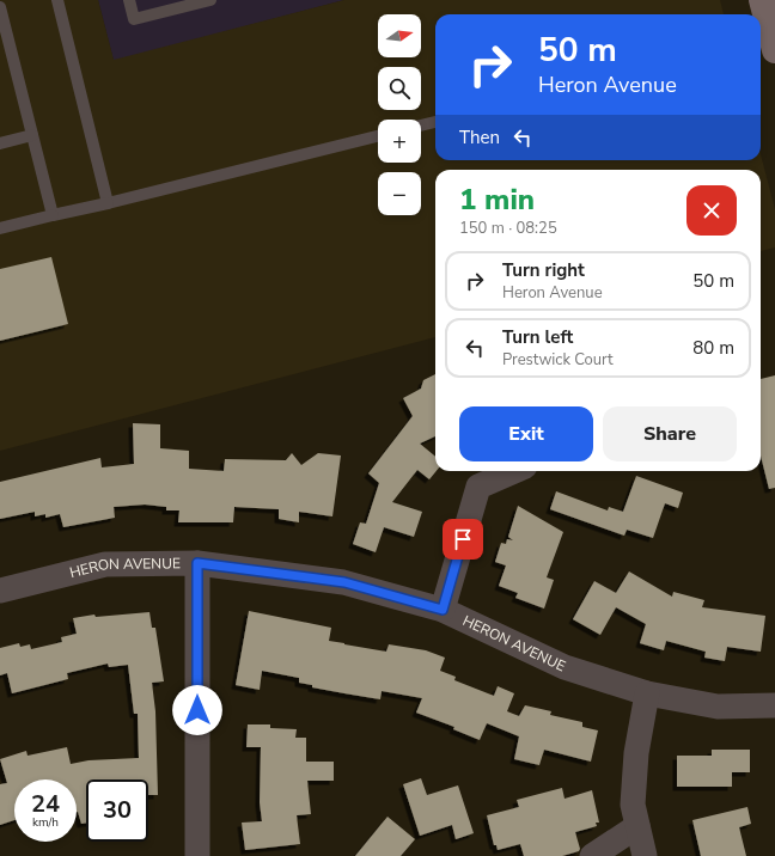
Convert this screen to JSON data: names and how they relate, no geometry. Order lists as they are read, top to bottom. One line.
{"streets":{"street":["HERON AVENUE"]},"north":"right","page":{"map_buttons":["+","−"],"turn":["50 m","Heron Avenue"],"then":"Then","heading":["1 min","150 m · 08:25"],"list":[{"name":"Turn right","note":"Heron Avenue","value":"50 m"},{"name":"Turn left","note":"Prestwick Court","value":"80 m"}],"buttons":["Exit","Share"],"speed":"24 km/h","limit":"30"}}
